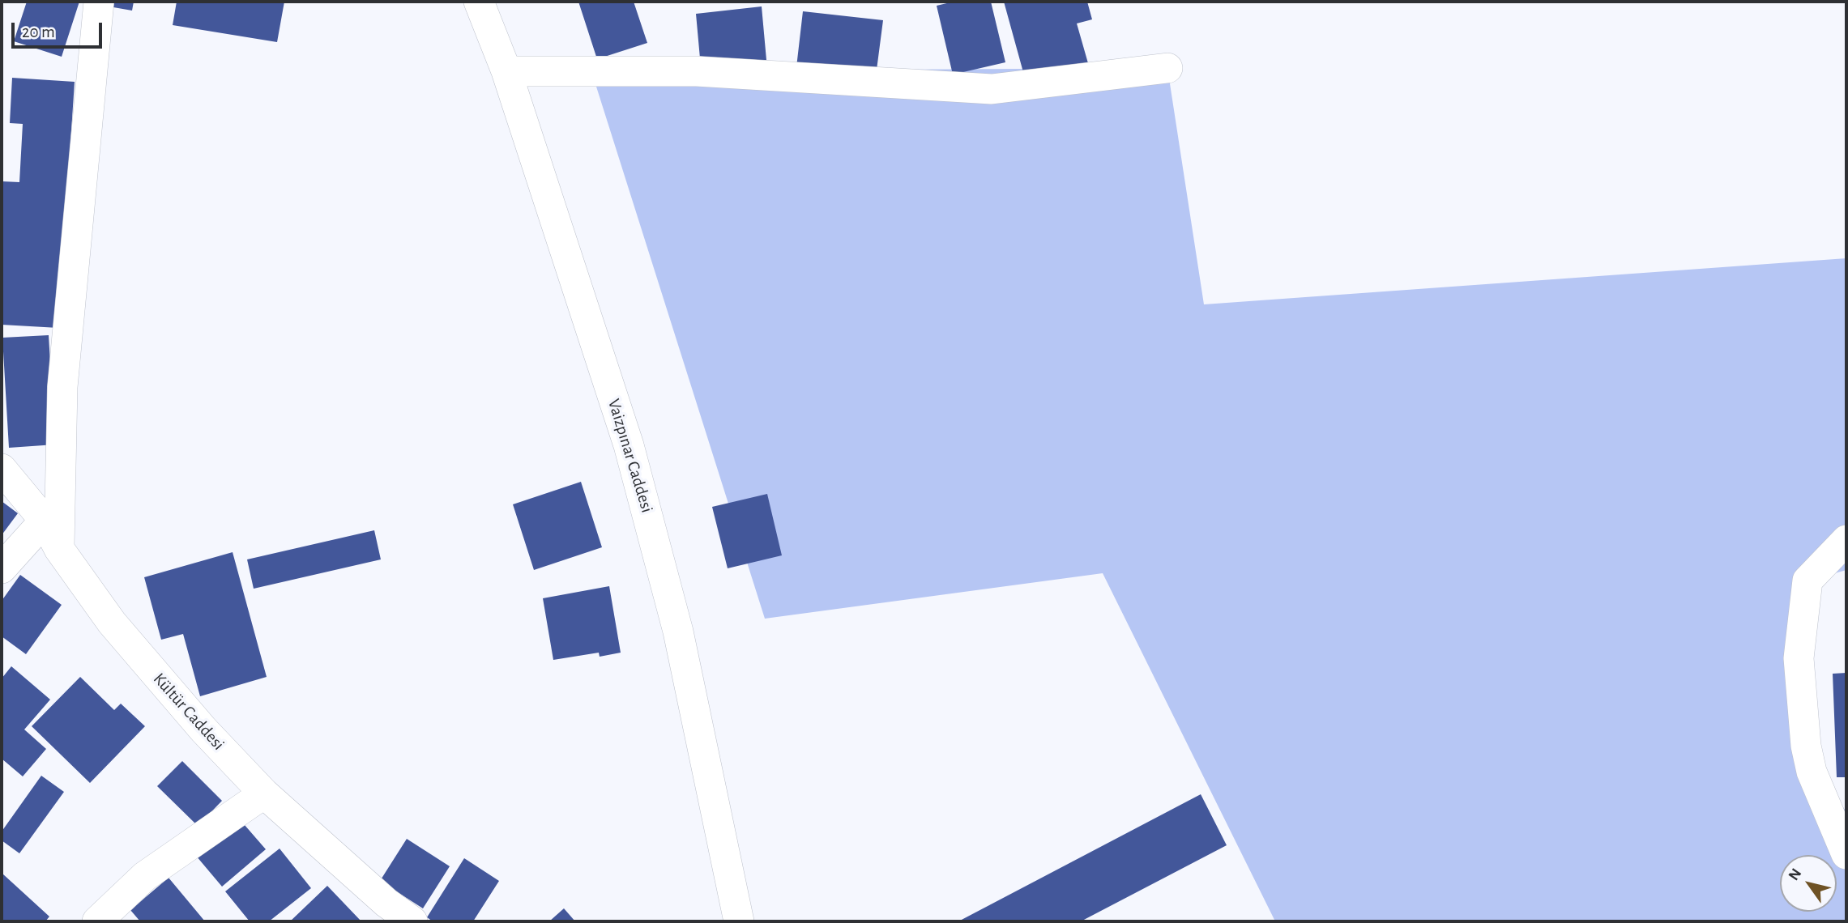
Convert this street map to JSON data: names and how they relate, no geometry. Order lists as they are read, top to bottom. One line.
{"streets":{"street":["Vaizpınar Caddesi","Kültür Caddesi"]},"scale_bar":"20 m","north":"top left"}
